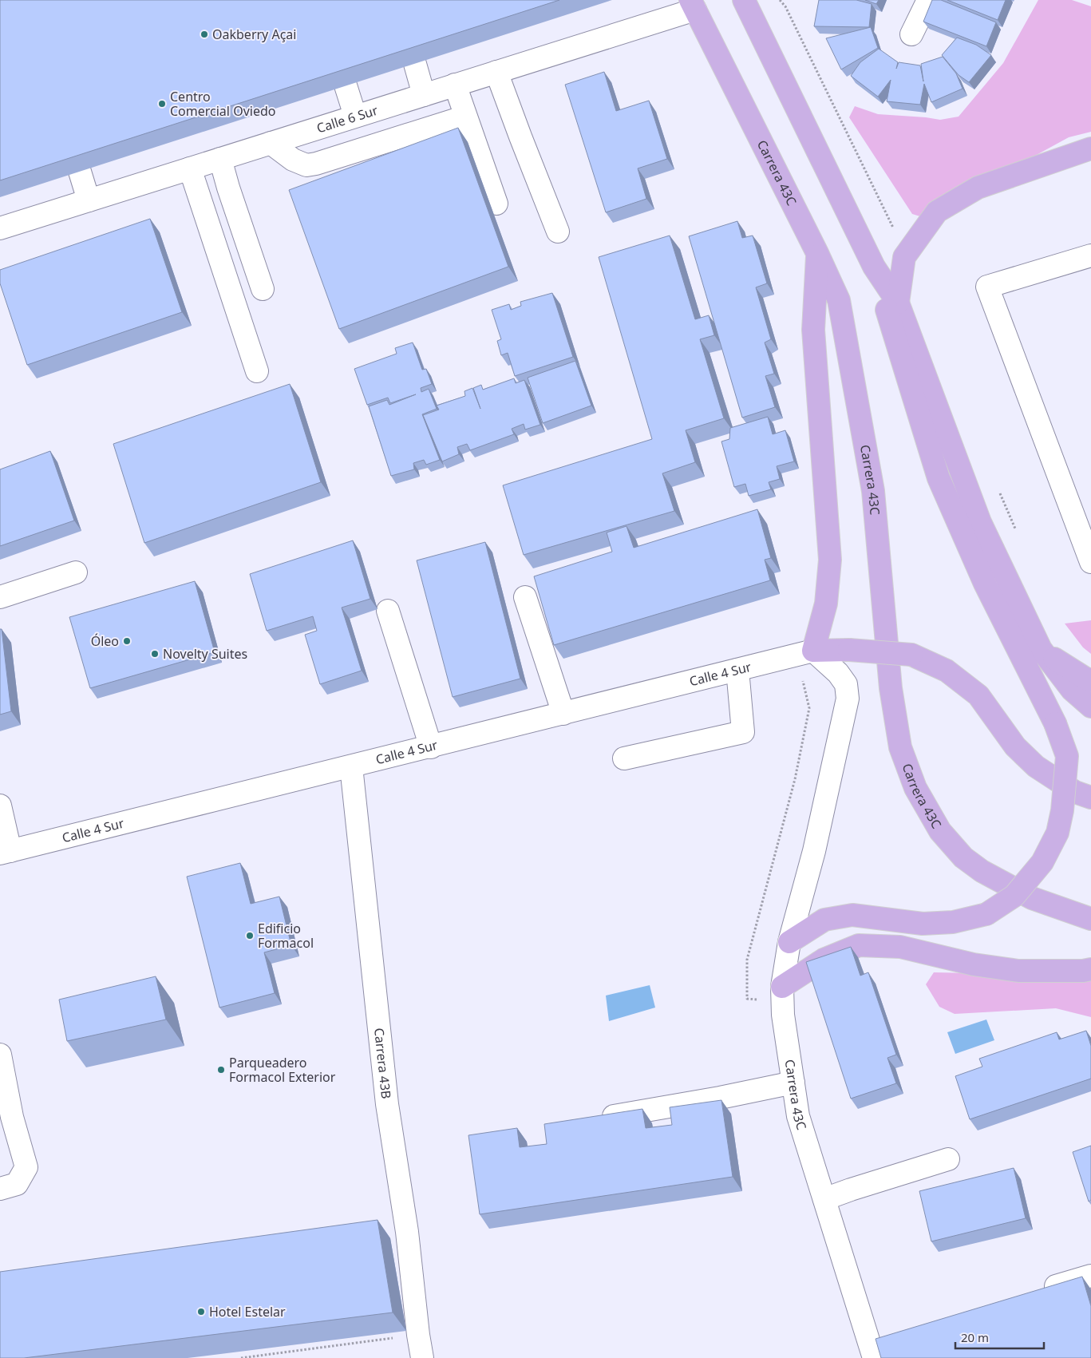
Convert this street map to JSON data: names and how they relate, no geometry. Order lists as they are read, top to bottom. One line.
{"streets":{"main road":["Carrera 43C"],"street":["Calle 6 Sur","Calle 4 Sur","Carrera 43B"]},"crossings":[["Calle 6 Sur","Carrera 43C"],["Carrera 43C","Calle 4 Sur"],["Calle 4 Sur","Carrera 43B"]],"places":["Oakberry Açai","Centro Comercial Oviedo","Óleo","Novelty Suites","Edificio Formacol","Parqueadero Formacol Exterior","Hotel Estelar"],"scale_bar":"20 m"}
